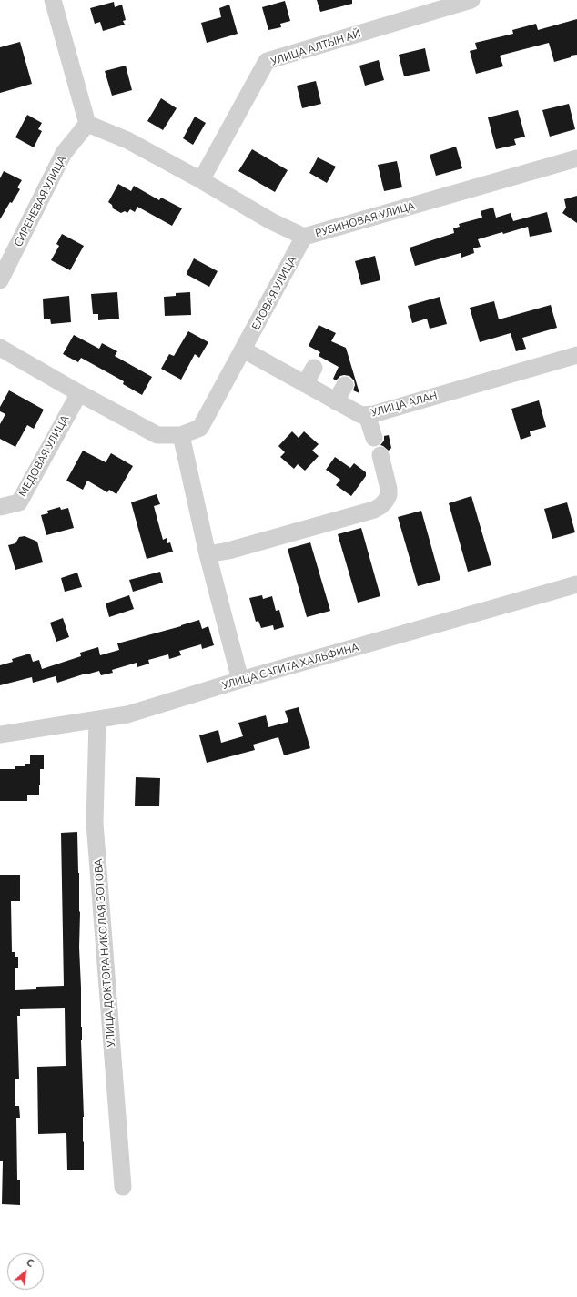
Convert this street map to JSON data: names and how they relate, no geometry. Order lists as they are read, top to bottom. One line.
{"streets":{"street":["УЛИЦА АЛТЫН АЙ","СИРЕНЕВАЯ УЛИЦА","РУБИНОВАЯ УЛИЦА","ЕЛОВАЯ УЛИЦА","УЛИЦА АЛАН","МЕДОВАЯ УЛИЦА","УЛИЦА САГИТА ХАЛЬФИНА","УЛИЦА ДОКТОРА НИКОЛАЯ ЗОТОВА"]},"crossings":[["УЛИЦА АЛТЫН АЙ","РУБИНОВАЯ УЛИЦА"],["СИРЕНЕВАЯ УЛИЦА","РУБИНОВАЯ УЛИЦА"],["РУБИНОВАЯ УЛИЦА","ЕЛОВАЯ УЛИЦА"],["ЕЛОВАЯ УЛИЦА","УЛИЦА АЛАН"],["УЛИЦА САГИТА ХАЛЬФИНА","УЛИЦА ДОКТОРА НИКОЛАЯ ЗОТОВА"]],"north":"top right"}
